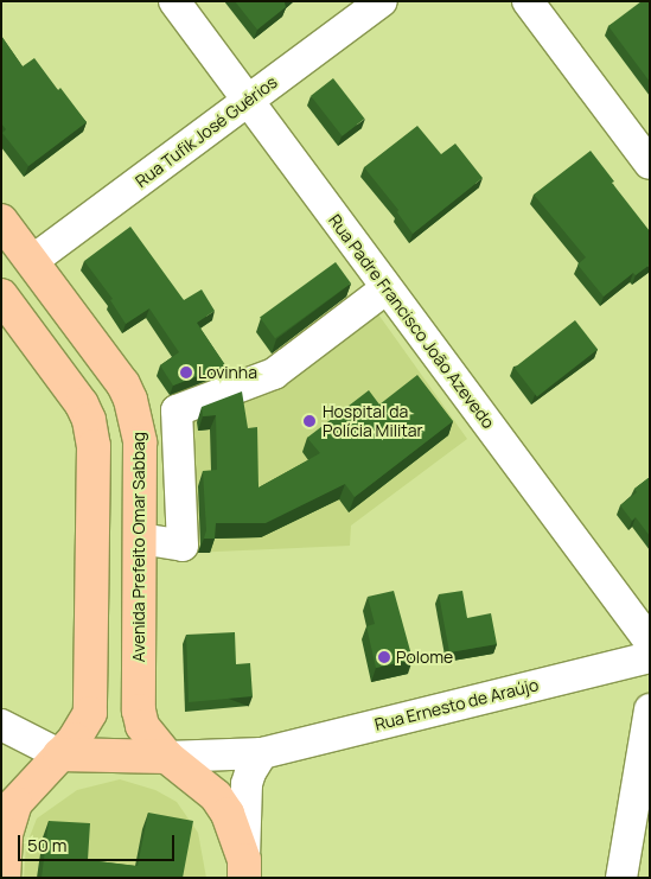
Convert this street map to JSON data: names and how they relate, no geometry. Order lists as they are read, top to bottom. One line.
{"streets":{"main road":["Avenida Prefeito Omar Sabbag"],"street":["Rua Tufik José Guérios","Rua Padre Francisco João Azevedo","Rua Ernesto de Araújo"]},"crossings":[["Rua Tufik José Guérios","Rua Padre Francisco João Azevedo"],["Rua Tufik José Guérios","Avenida Prefeito Omar Sabbag"],["Avenida Prefeito Omar Sabbag","Rua Ernesto de Araújo"]],"places":["Lovinha","Hospital da Polícia Militar","Polome"],"scale_bar":"50 m"}
